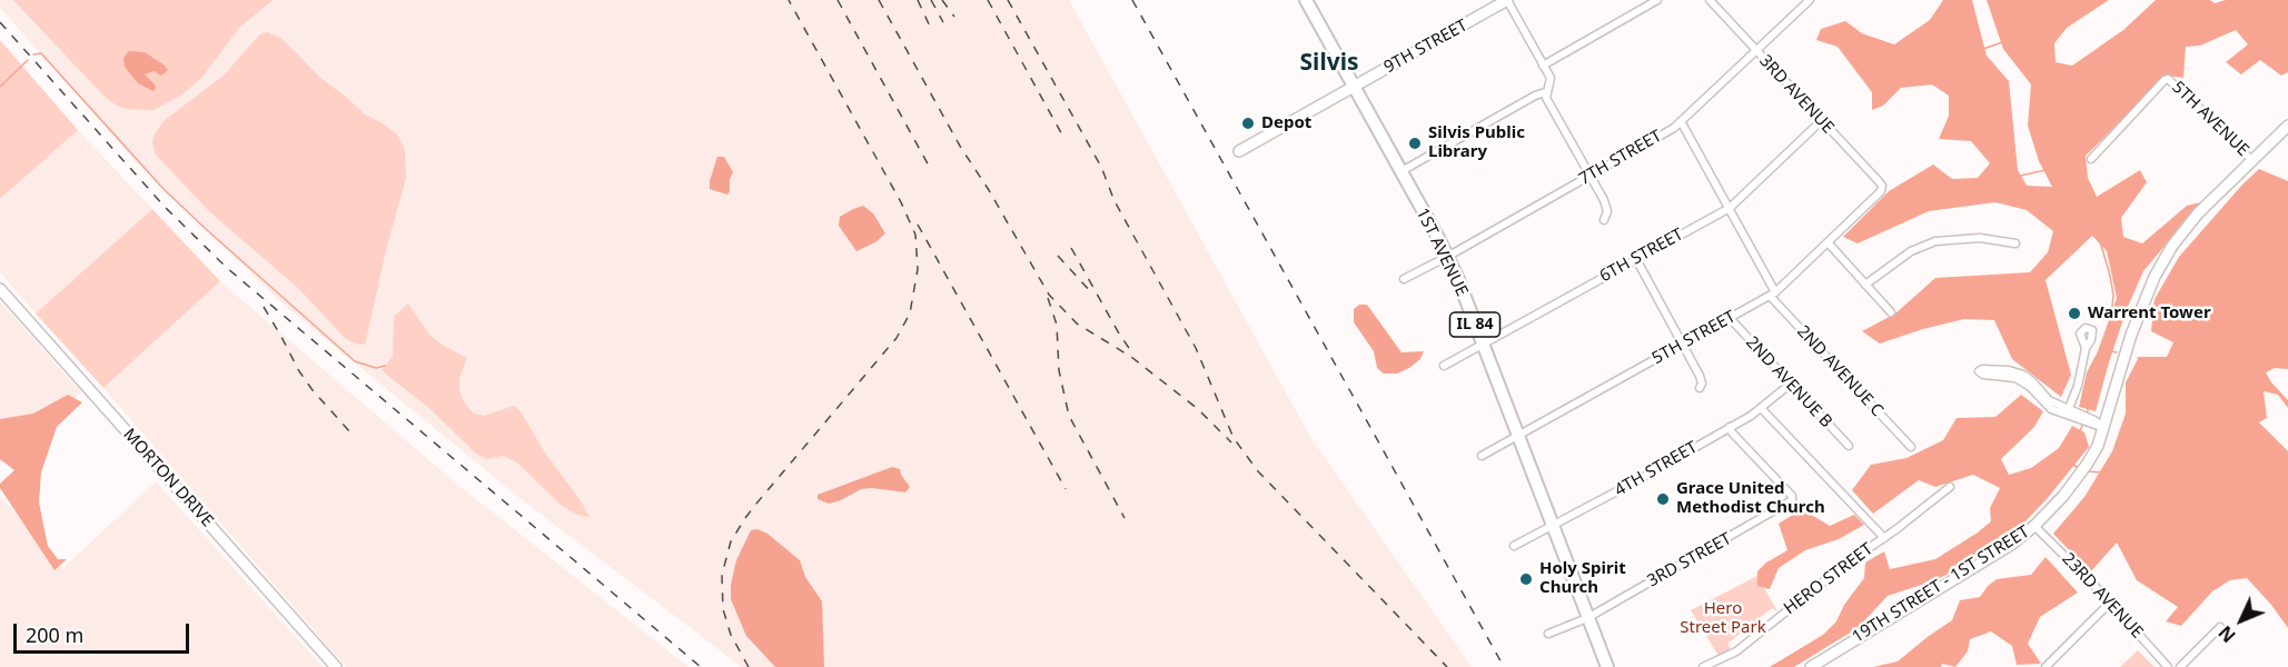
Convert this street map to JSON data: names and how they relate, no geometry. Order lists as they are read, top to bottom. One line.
{"streets":{"main road":["1ST AVENUE","IL 84"],"street":["9TH STREET","3RD AVENUE","5TH AVENUE","7TH STREET","6TH STREET","5TH STREET","2ND AVENUE C","2ND AVENUE B","4TH STREET","MORTON DRIVE","3RD STREET","HERO STREET","19TH STREET - 1ST STREET","23RD AVENUE"]},"crossings":[["9TH STREET","1ST AVENUE"],["3RD AVENUE","7TH STREET"],["3RD AVENUE","6TH STREET"],["3RD AVENUE","5TH STREET"],["5TH AVENUE","19TH STREET - 1ST STREET"],["7TH STREET","1ST AVENUE"],["7TH STREET","2ND AVENUE C"],["1ST AVENUE","6TH STREET"],["1ST AVENUE","5TH STREET"],["1ST AVENUE","4TH STREET"],["1ST AVENUE","3RD STREET"],["6TH STREET","2ND AVENUE C"],["5TH STREET","2ND AVENUE C"],["5TH STREET","2ND AVENUE B"],["2ND AVENUE B","4TH STREET"],["4TH STREET","3RD STREET"],["19TH STREET - 1ST STREET","23RD AVENUE"]],"districts":["Silvis"],"parks":["Hero Street Park"],"places":["Depot","Silvis Public Library","Warrent Tower","Grace United Methodist Church","Holy Spirit Church"],"scale_bar":"200 m","north":"bottom left"}
